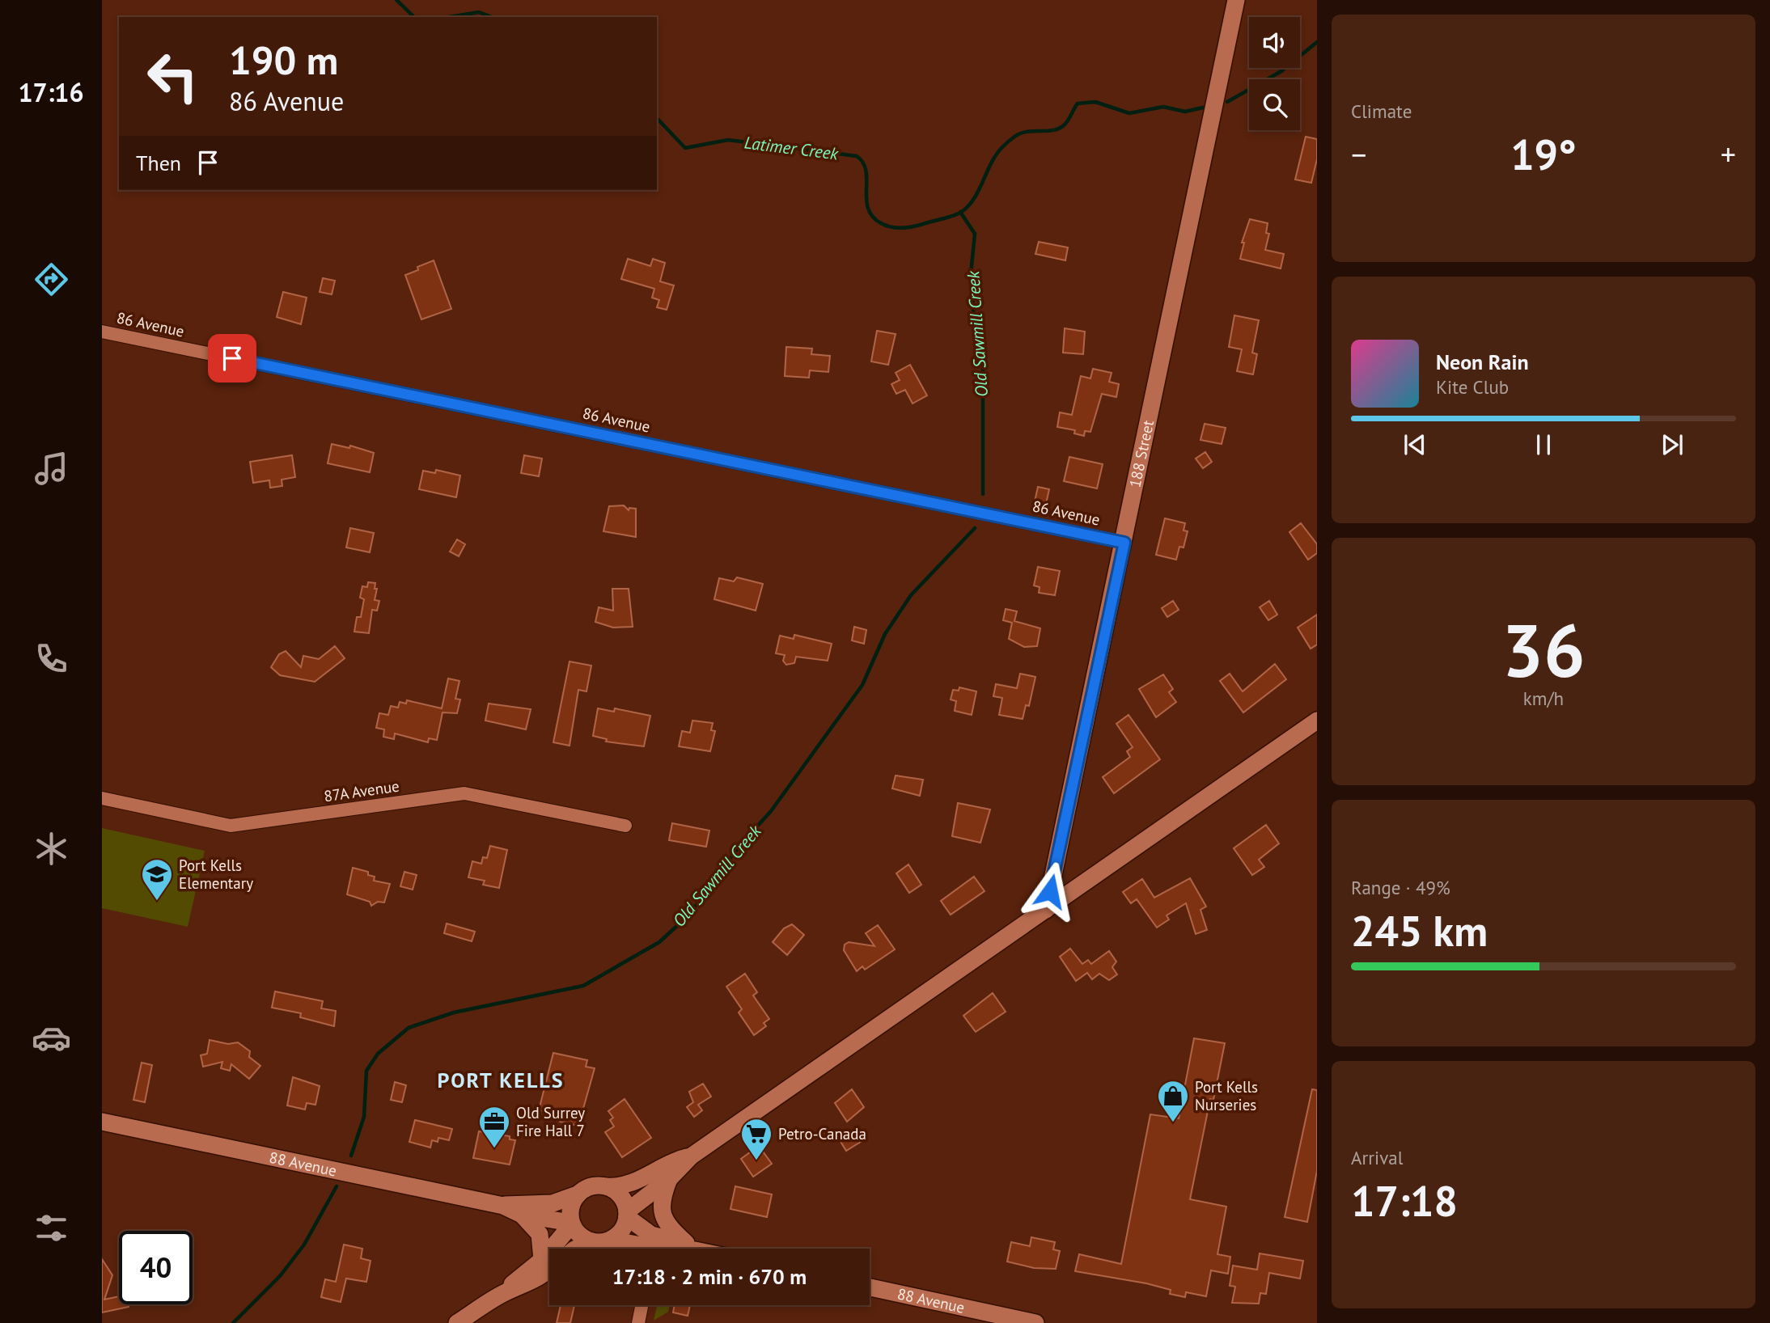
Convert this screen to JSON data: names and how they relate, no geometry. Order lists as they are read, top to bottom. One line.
{"streets":{"main road":["188 Street","88 Avenue"],"street":["86 Avenue","87A Avenue"]},"crossings":[["86 Avenue","188 Street"]],"districts":["PORT KELLS"],"water":["Latimer Creek","Old Sawmill Creek"],"places":{"school or university":["Port Kells Elementary"],"shop":["Port Kells Nurseries"],"office":["Old Surrey Fire Hall 7"],"supermarket":["Petro-Canada"]},"page":{"tabs":"17:16","tile":["Climate",["36","km/h"],["Range · 49%","245 km"],["Arrival","17:18"]],"turn":["190 m","86 Avenue"],"heat":["−","19°","+"],"then":"Then","song":["Neon Rain","Kite Club"],"limit":"40","trip":"17:18 · 2 min · 670 m"}}
